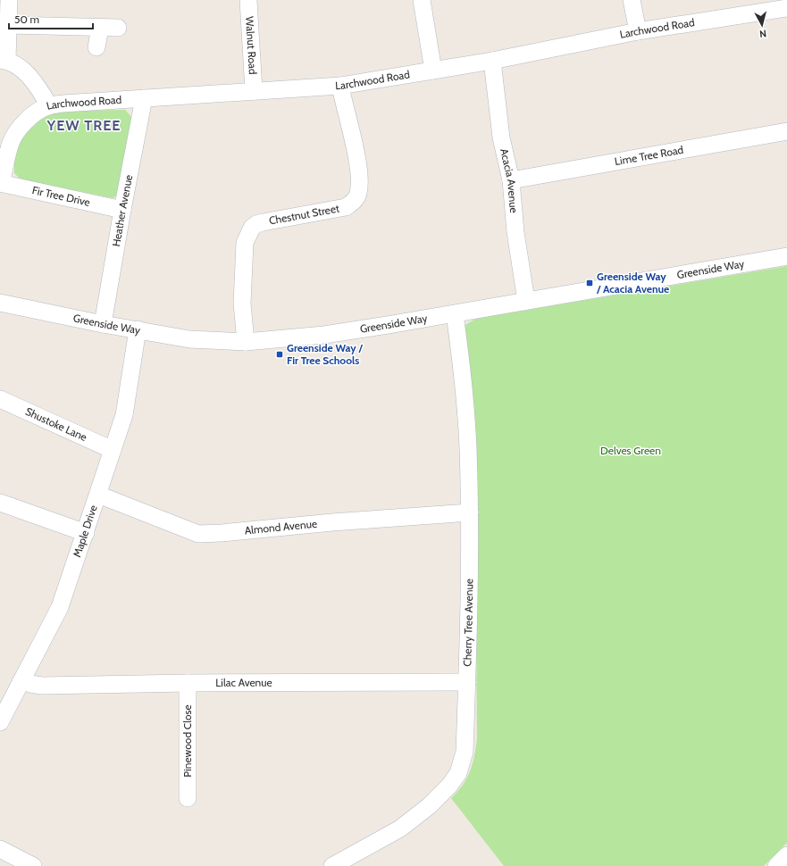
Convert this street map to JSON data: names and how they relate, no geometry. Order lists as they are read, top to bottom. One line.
{"streets":{"street":["Larchwood Road","Walnut Road","Lime Tree Road","Acacia Avenue","Fir Tree Drive","Heather Avenue","Chestnut Street","Greenside Way","Shustoke Lane","Almond Avenue","Maple Drive","Cherry Tree Avenue","Lilac Avenue","Pinewood Close"]},"crossings":[["Larchwood Road","Walnut Road"],["Larchwood Road","Acacia Avenue"],["Larchwood Road","Fir Tree Drive"],["Larchwood Road","Heather Avenue"],["Larchwood Road","Chestnut Street"],["Lime Tree Road","Acacia Avenue"],["Acacia Avenue","Greenside Way"],["Fir Tree Drive","Heather Avenue"],["Heather Avenue","Greenside Way"],["Chestnut Street","Greenside Way"],["Greenside Way","Maple Drive"],["Greenside Way","Cherry Tree Avenue"],["Shustoke Lane","Maple Drive"],["Almond Avenue","Maple Drive"],["Almond Avenue","Cherry Tree Avenue"],["Maple Drive","Lilac Avenue"],["Cherry Tree Avenue","Lilac Avenue"],["Lilac Avenue","Pinewood Close"]],"districts":["YEW TREE"],"parks":["Delves Green"],"places":{"transit":["Greenside Way / Acacia Avenue","Greenside Way / Fir Tree Schools"]},"scale_bar":"50 m","north":"bottom"}
